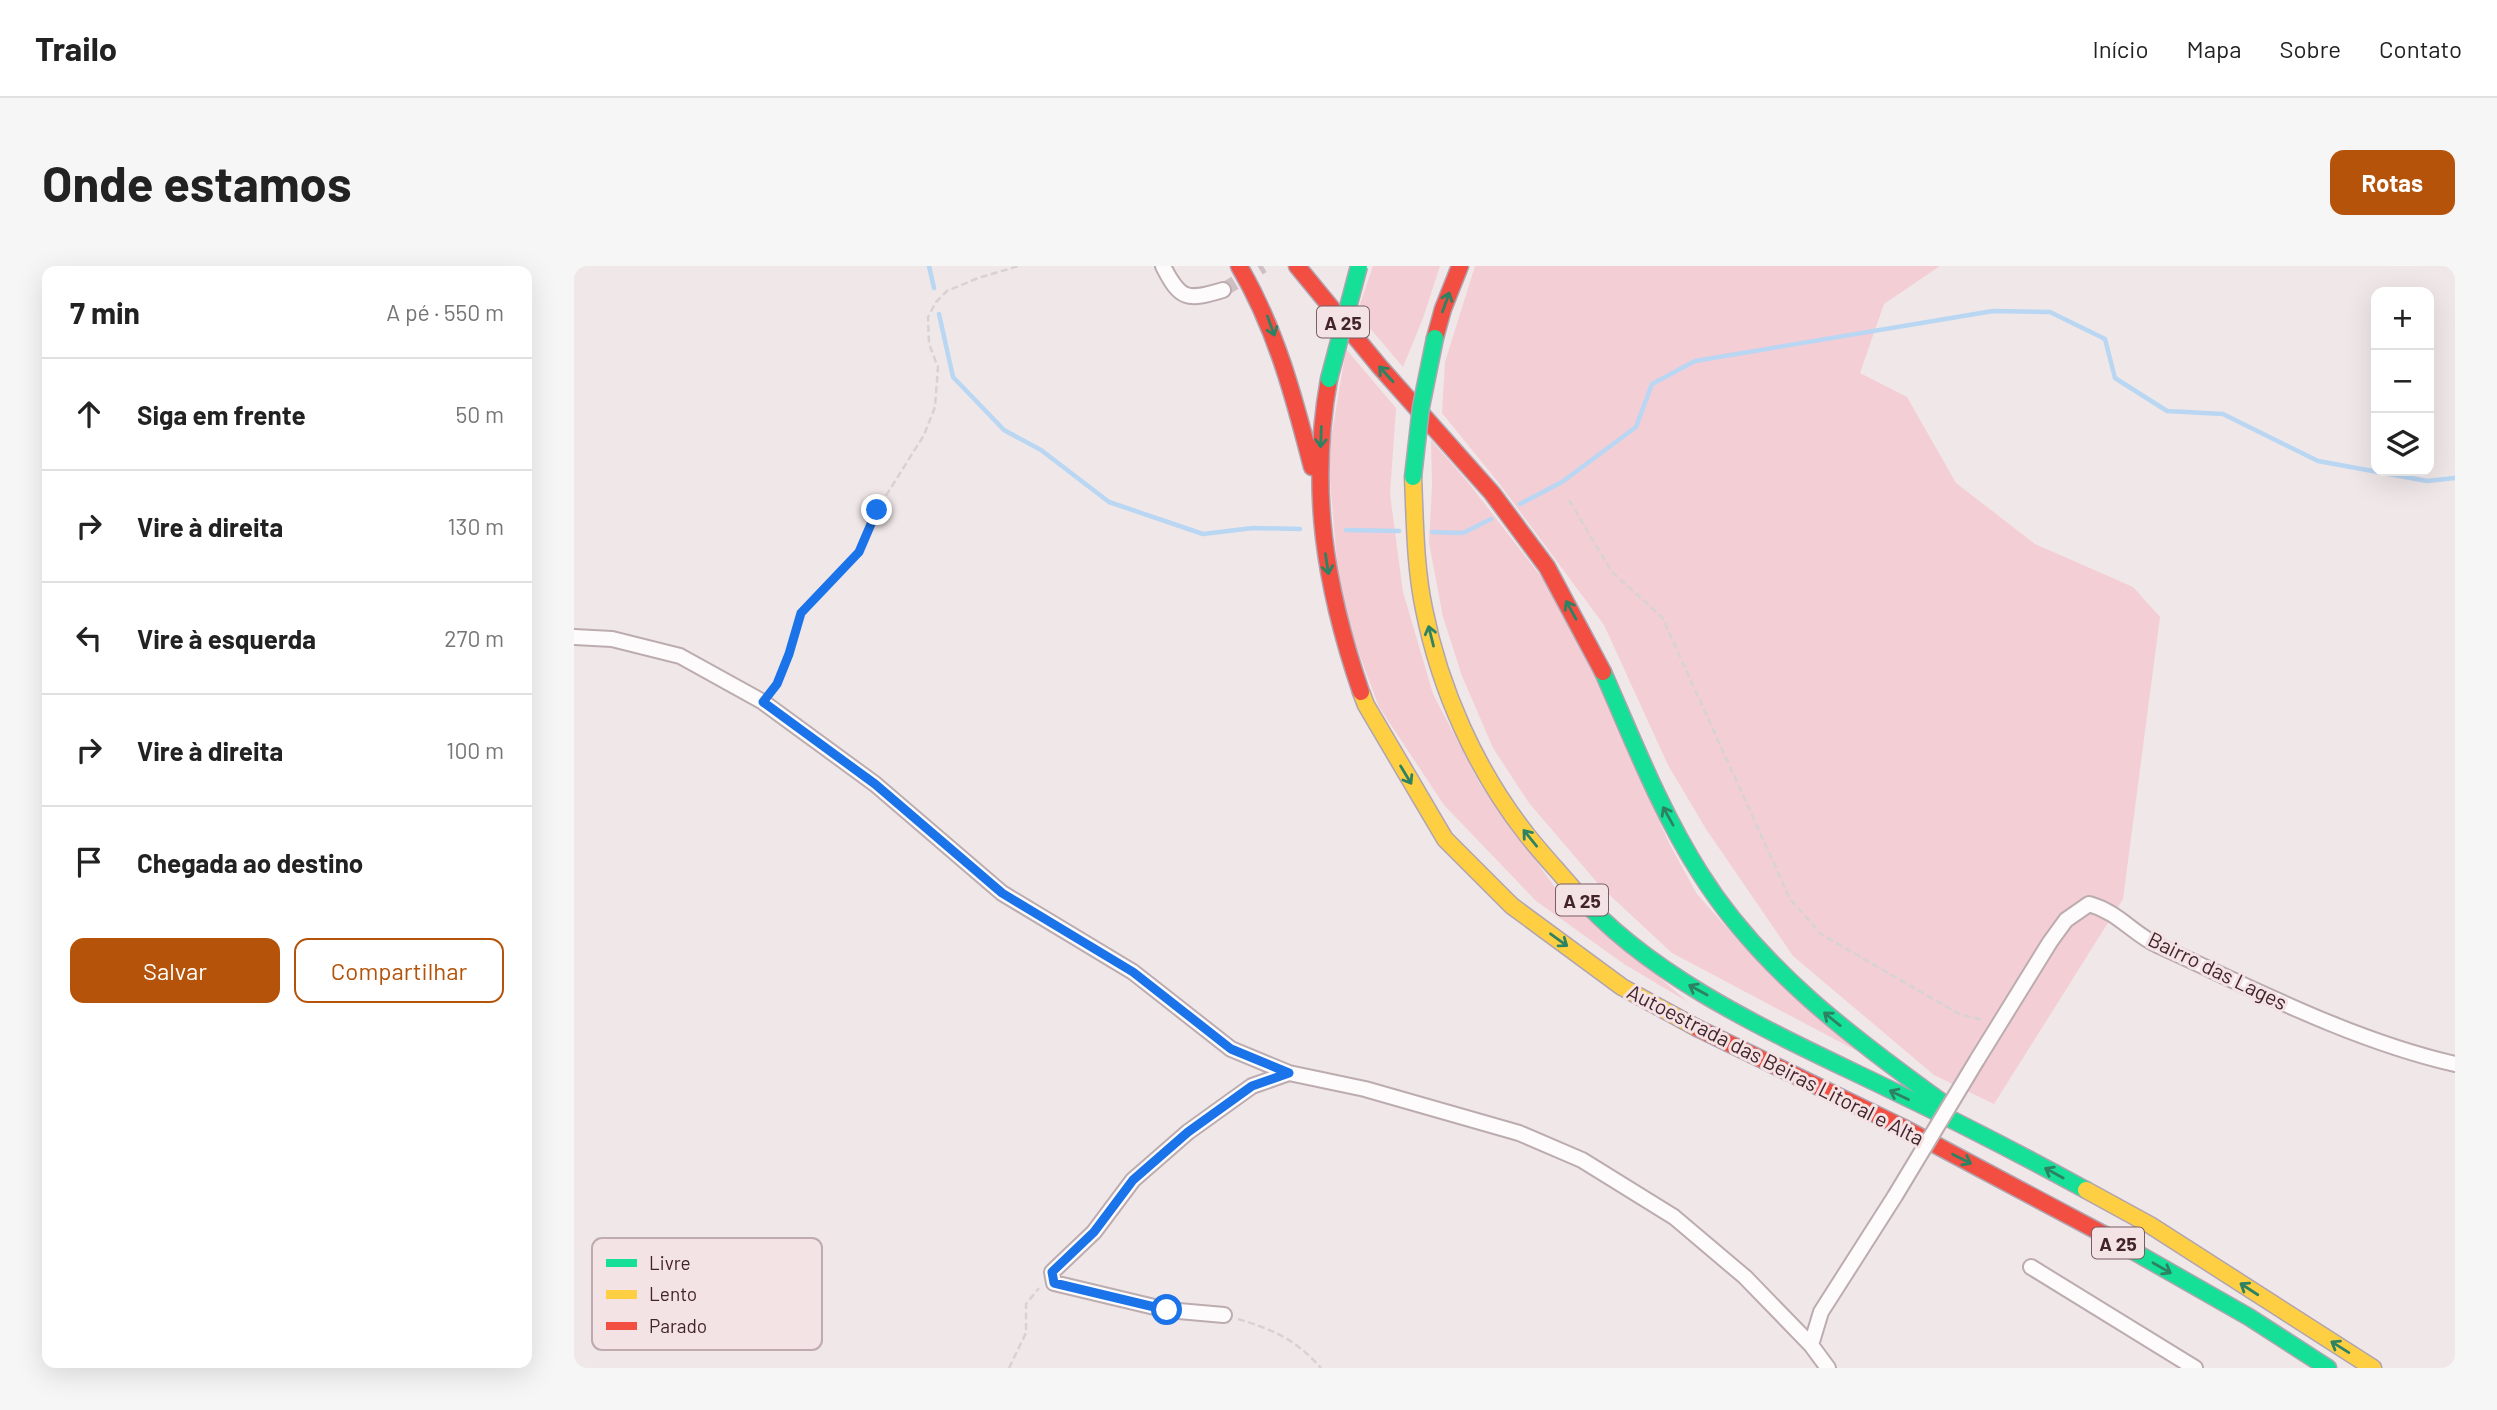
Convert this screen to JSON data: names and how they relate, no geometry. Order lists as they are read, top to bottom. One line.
{"streets":{"highway":["A 25","Autoestrada das Beiras Litoral e Alta"],"street":["Bairro das Lages"]},"legend":["Livre","Lento","Parado"],"page":{"header":"Trailo","nav":["Início","Mapa","Sobre","Contato"],"buttons":["Rotas",["Salvar","Compartilhar"]],"title":"Onde estamos","heading":["7 min","A pé · 550 m"],"map_buttons":["+","−"],"list":[["Siga em frente","50 m"],["Vire à direita","130 m"],["Vire à esquerda","270 m"],["Vire à direita","100 m"],"Chegada ao destino"]}}
